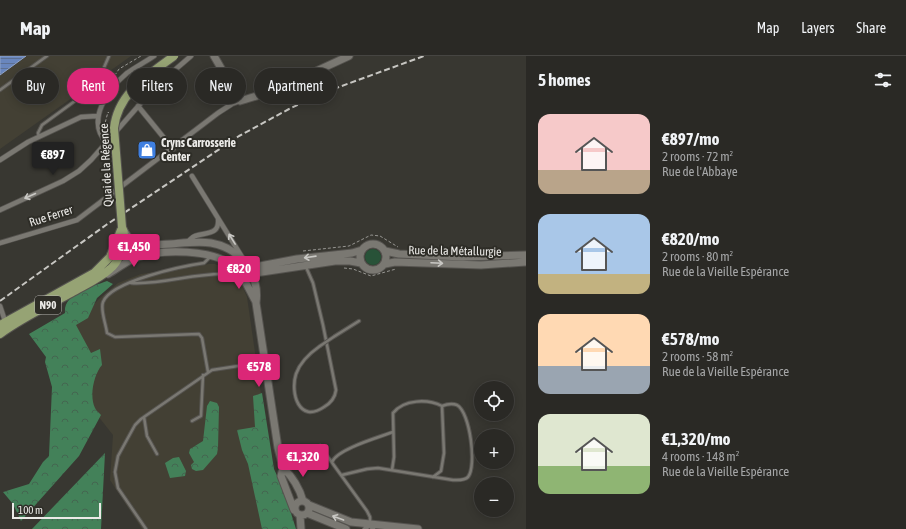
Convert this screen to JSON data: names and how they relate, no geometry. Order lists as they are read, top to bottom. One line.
{"streets":{"main road":["Quai de la Régence","N90"],"street":["Rue Ferrer","Rue de la Métallurgie"]},"crossings":[["Quai de la Régence","N90"]],"places":{"shop":["Cryns Carrosserie Center"]},"scale_bar":"100 m","page":{"header":"Map","nav":["Map","Layers","Share"],"heading":"5 homes","chip":["Buy","Rent","Filters","New","Apartment"],"list":[{"name":"€897/mo","note":"2 rooms · 72 m² · Rue de l'Abbaye"},{"name":"€820/mo","note":"2 rooms · 80 m² · Rue de la Vieille Espérance"},{"name":"€578/mo","note":"2 rooms · 58 m² · Rue de la Vieille Espérance"},{"name":"€1,320/mo","note":"4 rooms · 148 m² · Rue de la Vieille Espérance"}],"price":["€897","€1,450","€820","€578","€1,320"],"map_buttons":["+","−"],"scale":"100 m"}}
